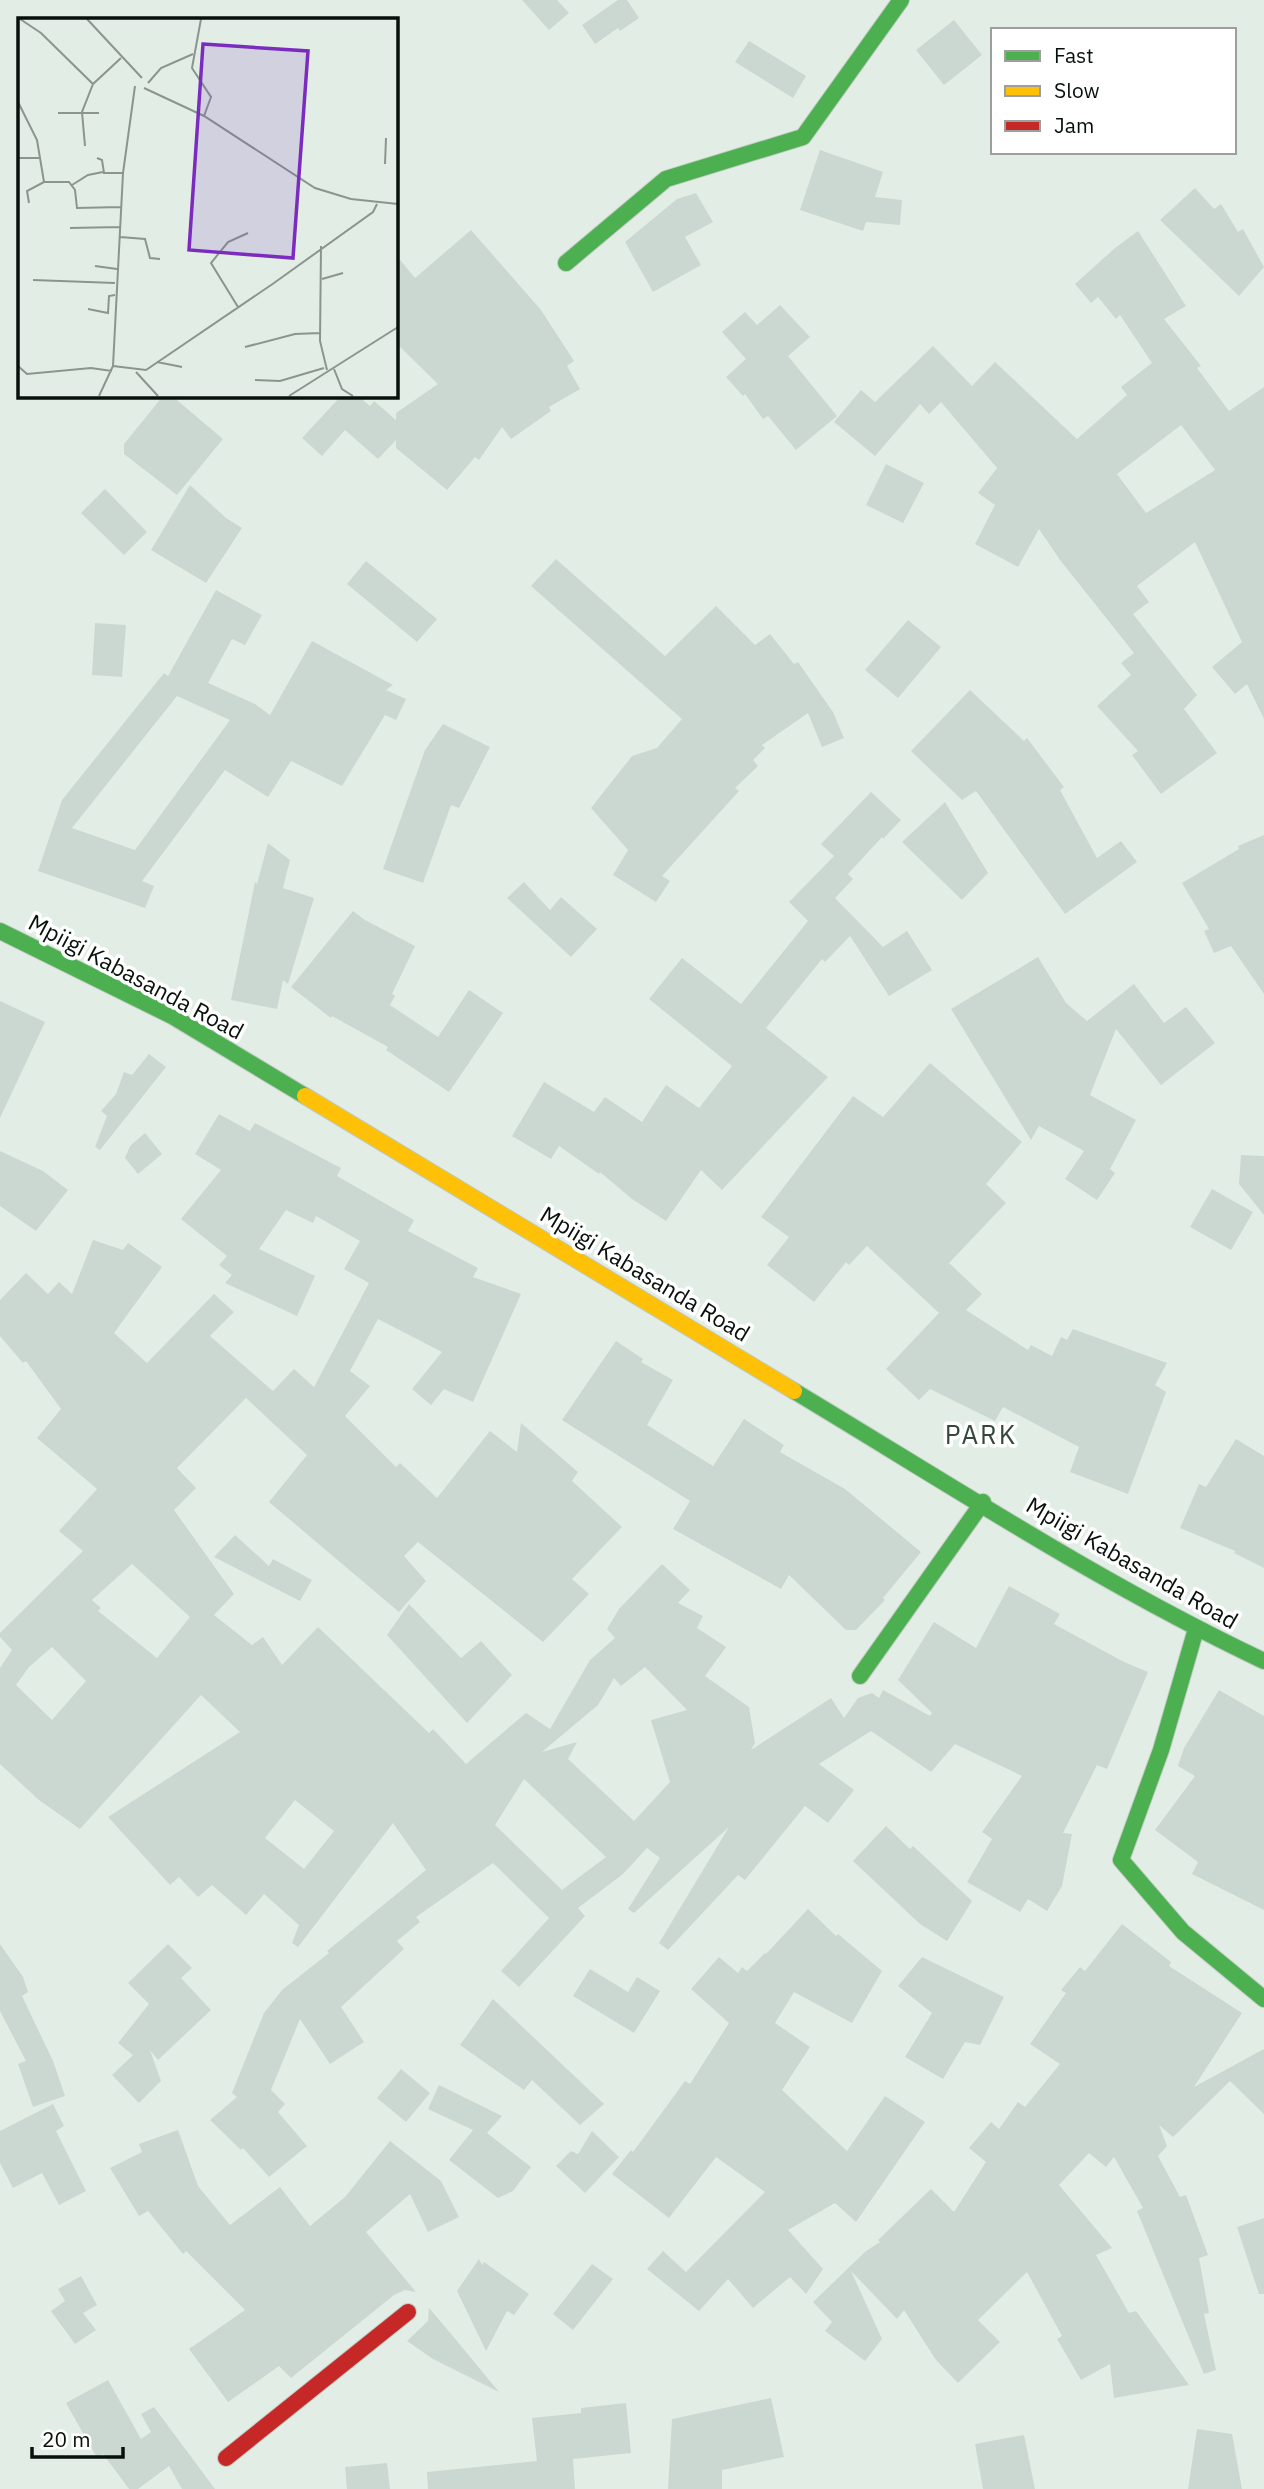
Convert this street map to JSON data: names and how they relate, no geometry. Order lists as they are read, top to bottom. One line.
{"streets":{"main road":["Mpiigi Kabasanda Road"]},"districts":["PARK"],"legend":["Fast","Slow","Jam"],"scale_bar":"20 m"}
